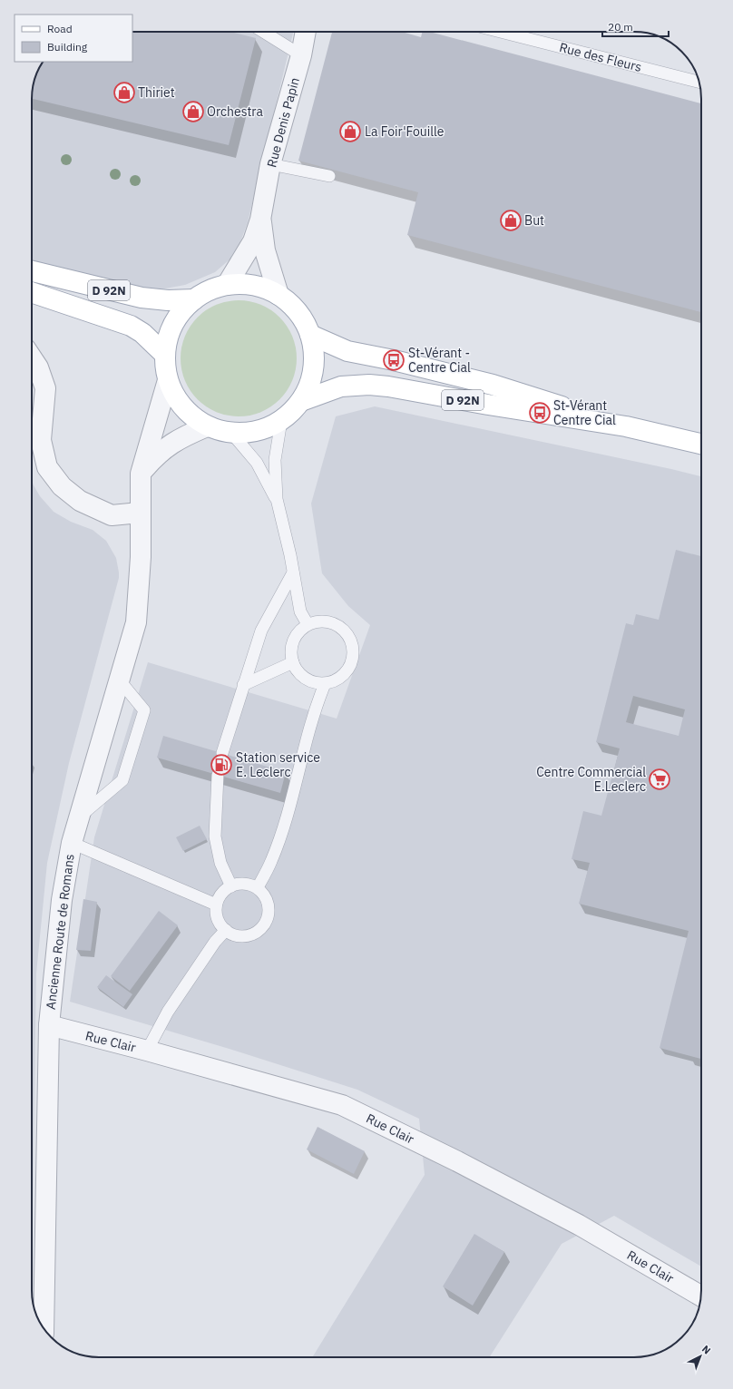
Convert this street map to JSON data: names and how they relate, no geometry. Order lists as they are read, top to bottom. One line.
{"streets":{"main road":["D 92N"],"street":["Rue Denis Papin","Ancienne Route de Romans","Rue Clair"],"lane":["Rue des Fleurs"]},"crossings":[["Ancienne Route de Romans","Rue Clair"]],"places":{"shop":["Thiriet","Orchestra","La Foir'Fouille","But"],"bus stop":["St-Vérant - Centre Cial","St-Vérant Centre Cial"],"fuel station":["Station service E. Leclerc"],"supermarket":["Centre Commercial E.Leclerc"]},"legend":["Road","Building"],"scale_bar":"20 m","north":"top right"}
